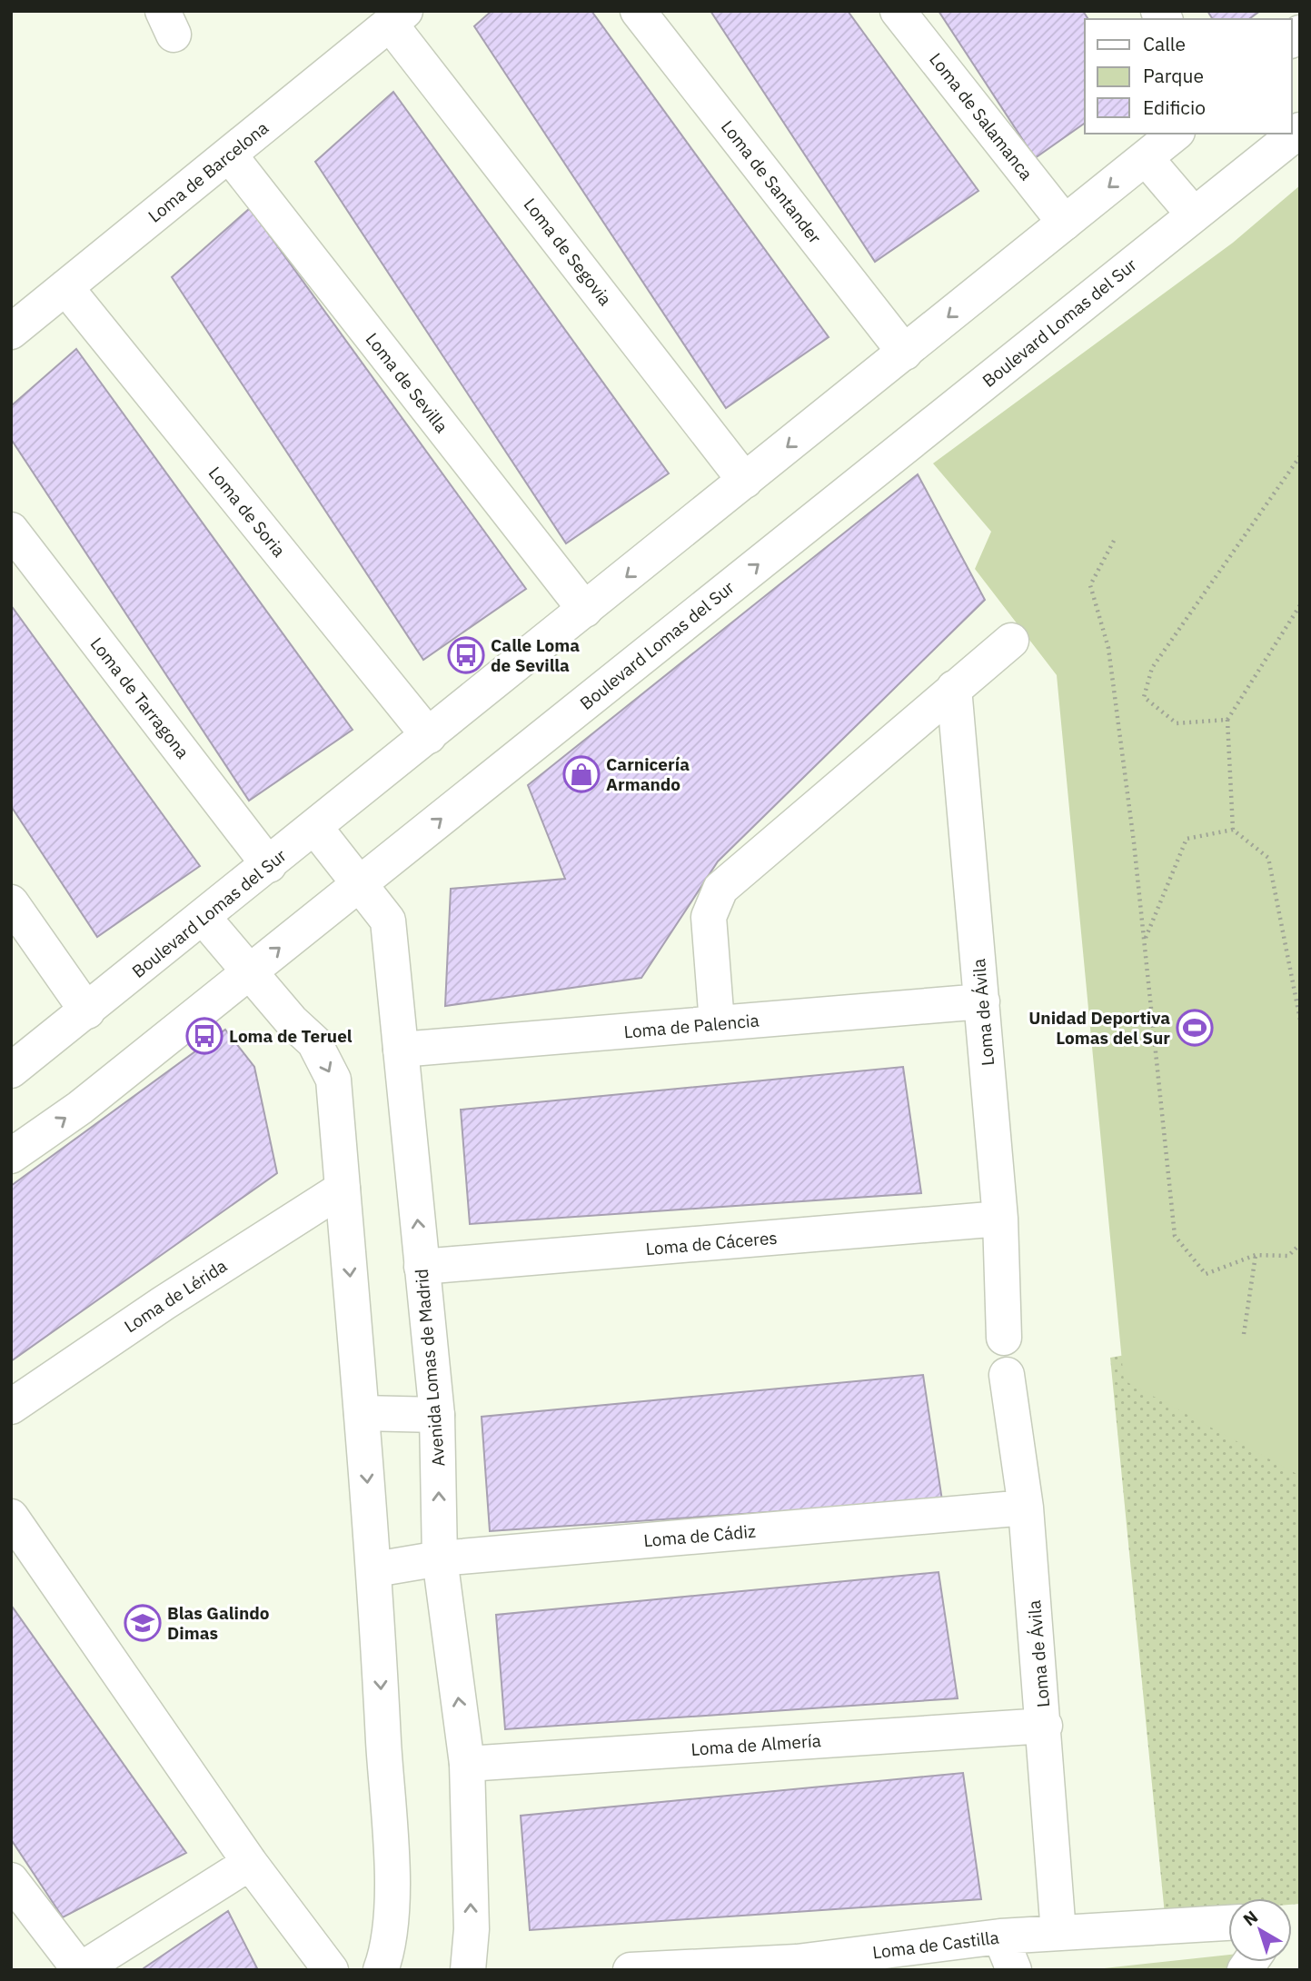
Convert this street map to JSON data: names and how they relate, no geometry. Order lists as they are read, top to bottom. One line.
{"streets":{"street":["Loma de Salamanca","Loma de Barcelona","Loma de Santander","Loma de Segovia","Boulevard Lomas del Sur","Loma de Sevilla","Loma de Soria","Loma de Tarragona","Loma de Ávila","Loma de Palencia","Loma de Cáceres","Loma de Lérida","Avenida Lomas de Madrid","Loma de Cádiz","Loma de Almería","Loma de Castilla"]},"crossings":[["Loma de Salamanca","Boulevard Lomas del Sur"],["Loma de Barcelona","Loma de Segovia"],["Loma de Barcelona","Loma de Sevilla"],["Loma de Barcelona","Loma de Soria"],["Loma de Santander","Boulevard Lomas del Sur"],["Loma de Segovia","Boulevard Lomas del Sur"],["Boulevard Lomas del Sur","Loma de Sevilla"],["Boulevard Lomas del Sur","Loma de Soria"],["Boulevard Lomas del Sur","Loma de Tarragona"],["Boulevard Lomas del Sur","Avenida Lomas de Madrid"],["Loma de Ávila","Loma de Palencia"],["Loma de Ávila","Loma de Cáceres"],["Loma de Ávila","Loma de Cádiz"],["Loma de Ávila","Loma de Almería"],["Loma de Ávila","Loma de Castilla"],["Loma de Palencia","Avenida Lomas de Madrid"],["Loma de Cáceres","Avenida Lomas de Madrid"],["Avenida Lomas de Madrid","Loma de Cádiz"],["Avenida Lomas de Madrid","Loma de Almería"]],"places":{"bus stop":["Calle Loma de Sevilla","Loma de Teruel"],"shop":["Carnicería Armando"],"sports":["Unidad Deportiva Lomas del Sur"],"school or university":["Blas Galindo Dimas"]},"legend":["Calle","Parque","Edificio"],"north":"top left"}
